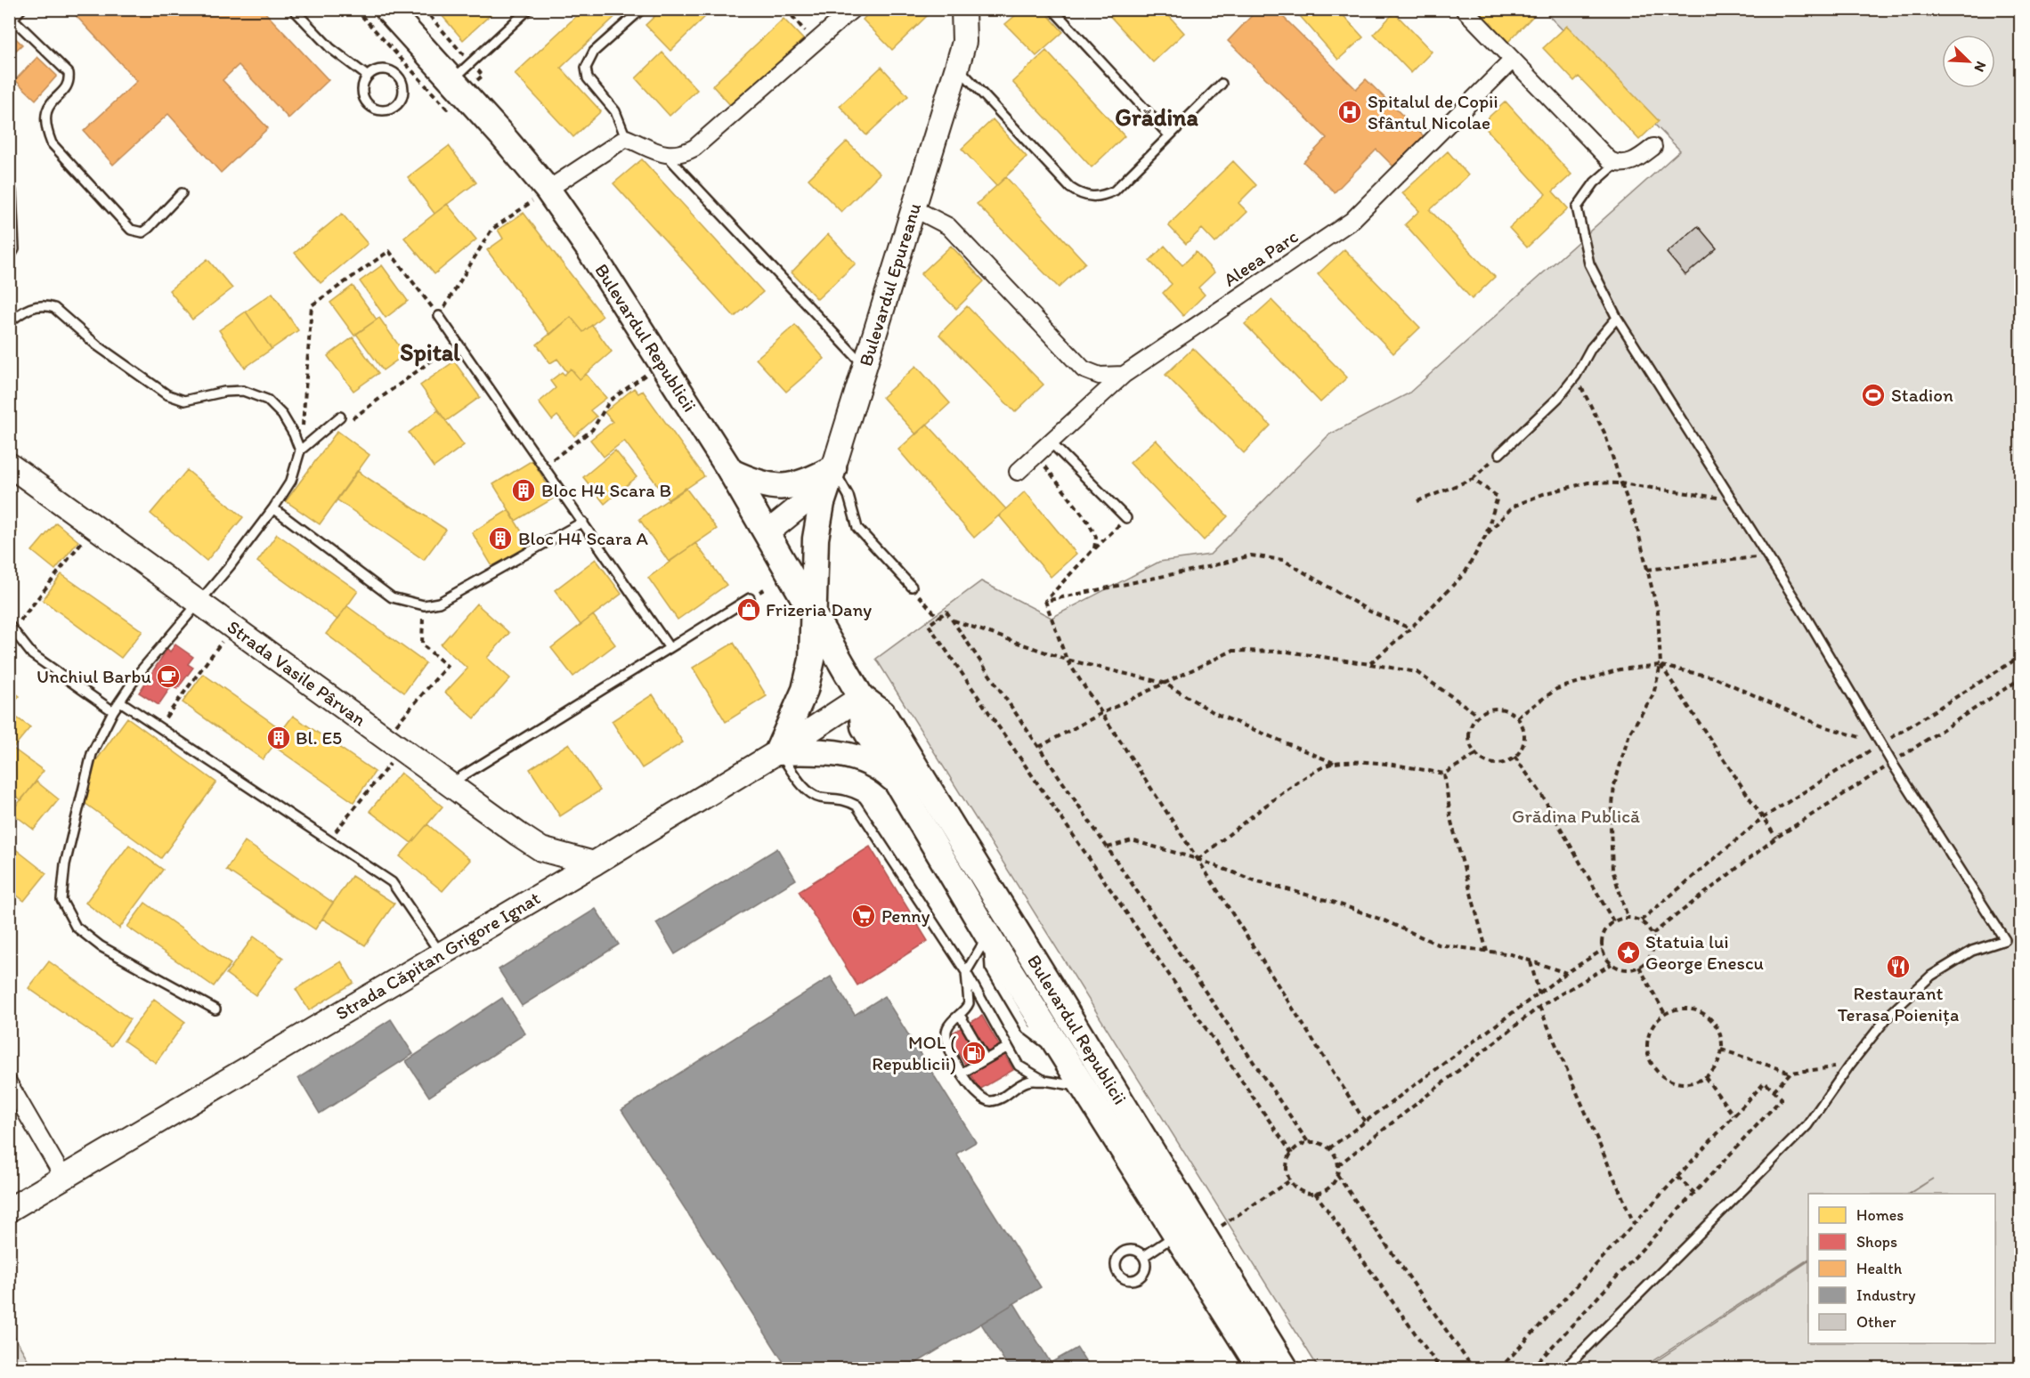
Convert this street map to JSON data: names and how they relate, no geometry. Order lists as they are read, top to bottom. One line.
{"streets":{"main road":["Bulevardul Epureanu","Bulevardul Republicii","Strada Vasile Pârvan","Strada Căpitan Grigore Ignat"],"street":["Aleea Parc"]},"crossings":[["Bulevardul Epureanu","Bulevardul Republicii"],["Bulevardul Republicii","Strada Căpitan Grigore Ignat"],["Strada Vasile Pârvan","Strada Căpitan Grigore Ignat"]],"districts":["Grădina","Spital"],"parks":["Grădina Publică"],"places":{"hospital":["Spitalul de Copii Sfântul Nicolae"],"sports":["Stadion"],"building":["Bloc H4 Scara B","Bloc H4 Scara A","Bl. E5"],"shop":["Frizeria Dany"],"cafe":["Unchiul Barbu"],"supermarket":["Penny"],"place":["Statuia lui George Enescu"],"restaurant":["Restaurant Terasa Poienița"],"fuel station":["MOL ( Republicii)"]},"legend":["Homes","Shops","Health","Industry","Other"],"north":"bottom right"}
